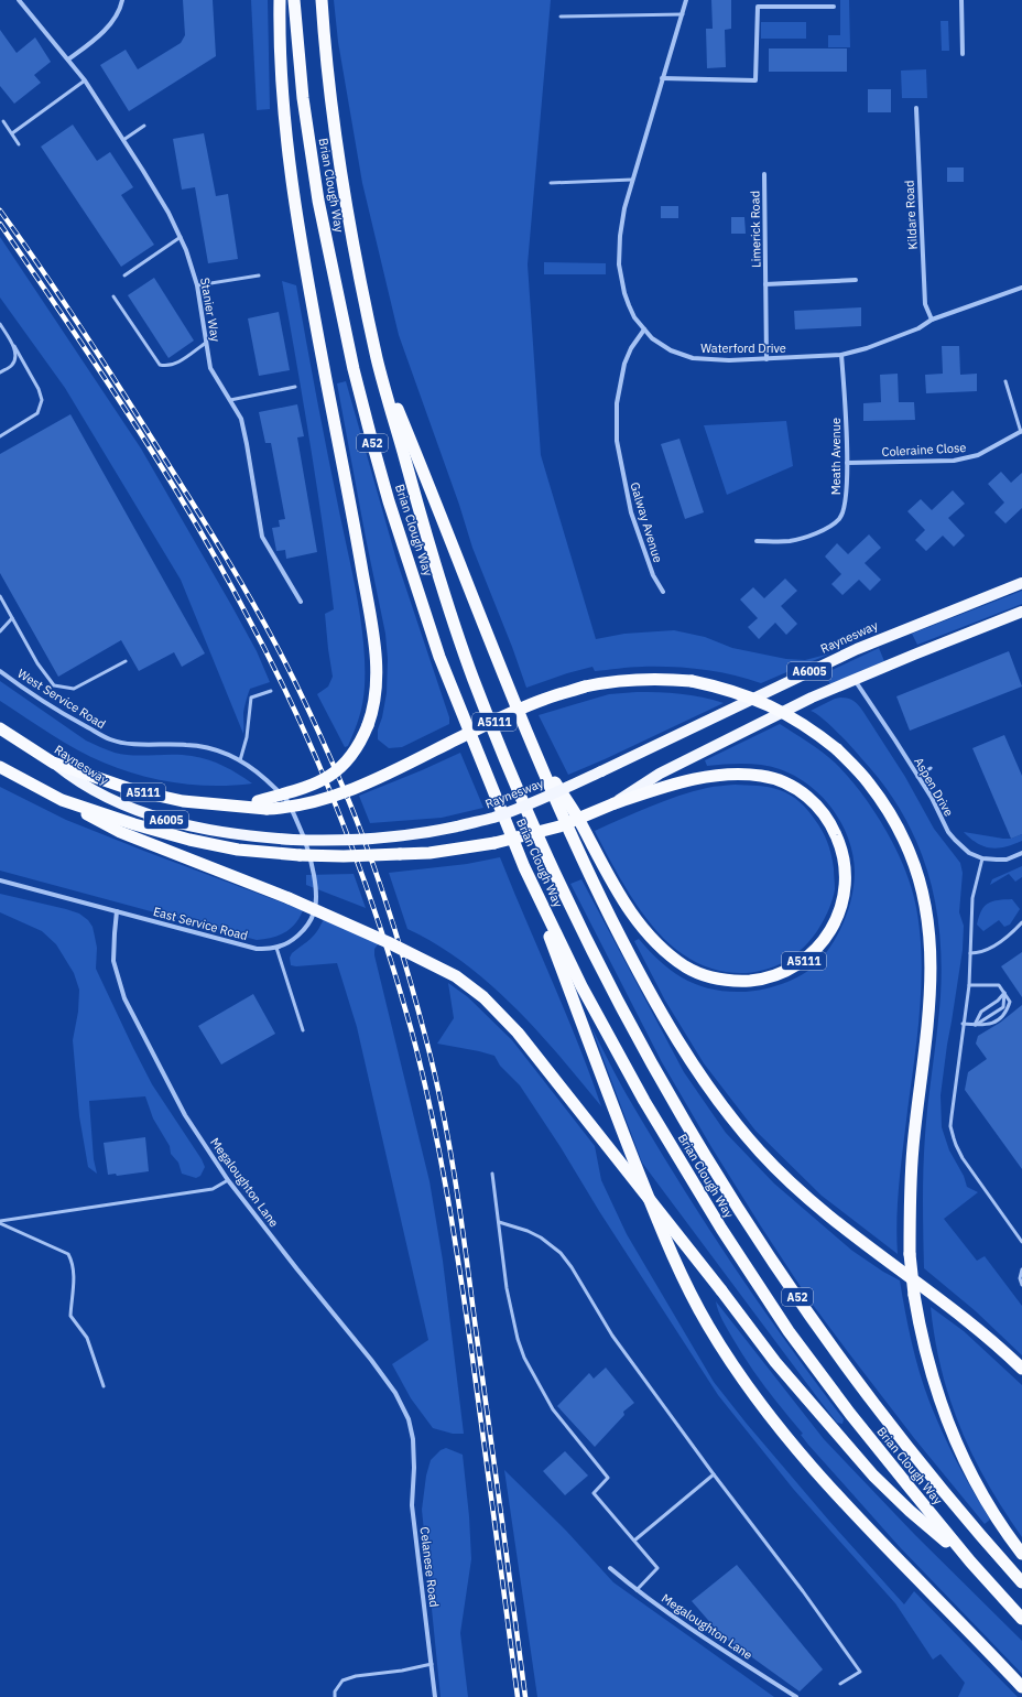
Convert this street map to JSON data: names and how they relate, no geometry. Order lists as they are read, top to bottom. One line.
{"streets":{"highway":["Brian Clough Way","A52","Raynesway","A5111"],"main road":["A6005"],"street":["Kildare Road","Limerick Road","Stanier Way","Waterford Drive","Coleraine Close","Meath Avenue","Galway Avenue","West Service Road","Aspen Drive","East Service Road","Megaloughton Lane","Celanese Road"]},"crossings":[["Kildare Road","Waterford Drive"],["Limerick Road","Waterford Drive"],["Waterford Drive","Meath Avenue"],["Waterford Drive","Galway Avenue"],["Coleraine Close","Meath Avenue"],["Raynesway","A5111"],["A6005","A5111"],["A6005","Aspen Drive"],["West Service Road","East Service Road"],["East Service Road","Megaloughton Lane"],["Megaloughton Lane","Celanese Road"]]}
